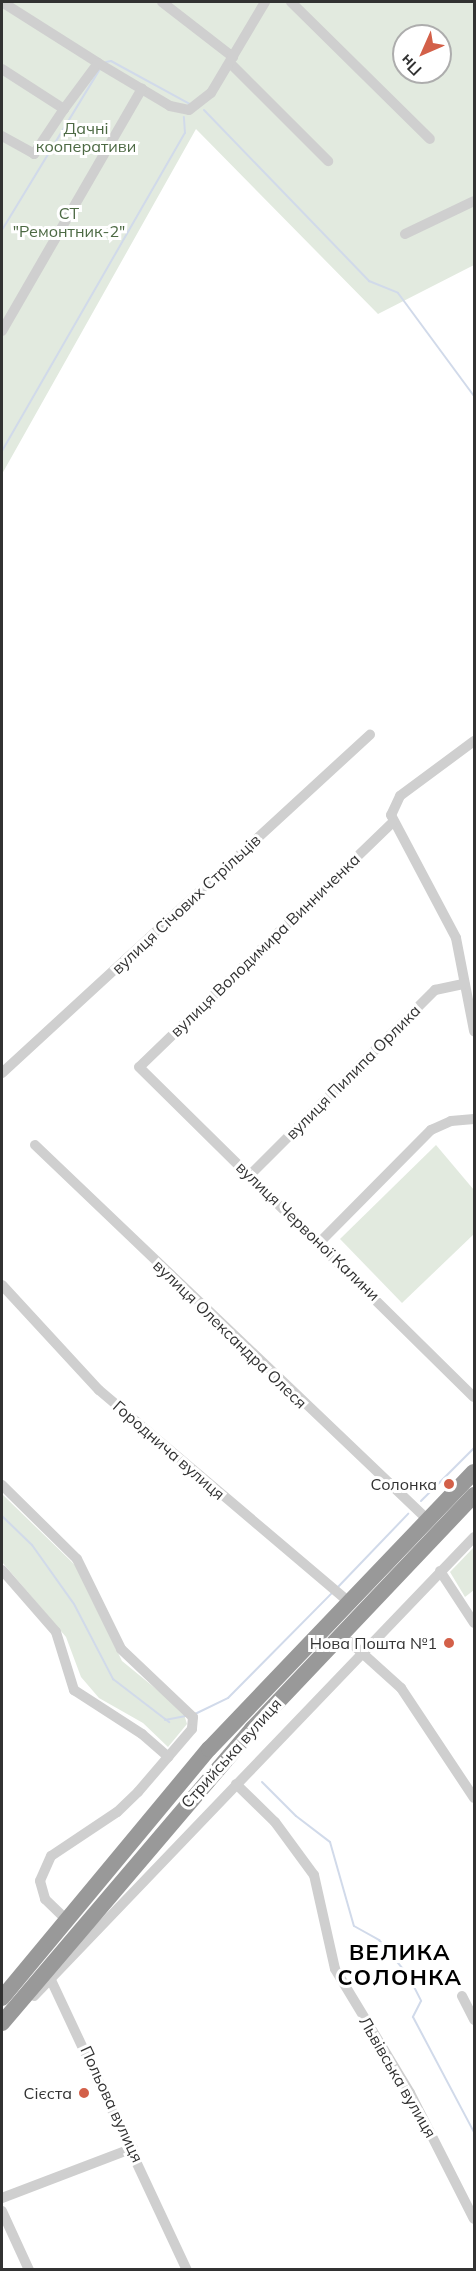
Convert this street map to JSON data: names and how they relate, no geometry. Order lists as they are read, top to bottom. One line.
{"streets":{"highway":["Стрийська вулиця"],"street":["вулиця Січових Стрільців","вулиця Володимира Винниченка","вулиця Пилипа Орлика","вулиця Червоної Калини","вулиця Олександра Олеся","Городнича вулиця","Львівська вулиця","Польова вулиця"]},"crossings":[["вулиця Володимира Винниченка","вулиця Червоної Калини"],["вулиця Пилипа Орлика","вулиця Червоної Калини"],["вулиця Олександра Олеся","Стрийська вулиця"],["Городнича вулиця","Стрийська вулиця"]],"districts":["ВЕЛИКА СОЛОНКА"],"parks":["Дачні кооперативи","СТ \"Ремонтник-2\""],"places":["Солонка","Нова Пошта №1","Сієста"],"north":"bottom left"}
